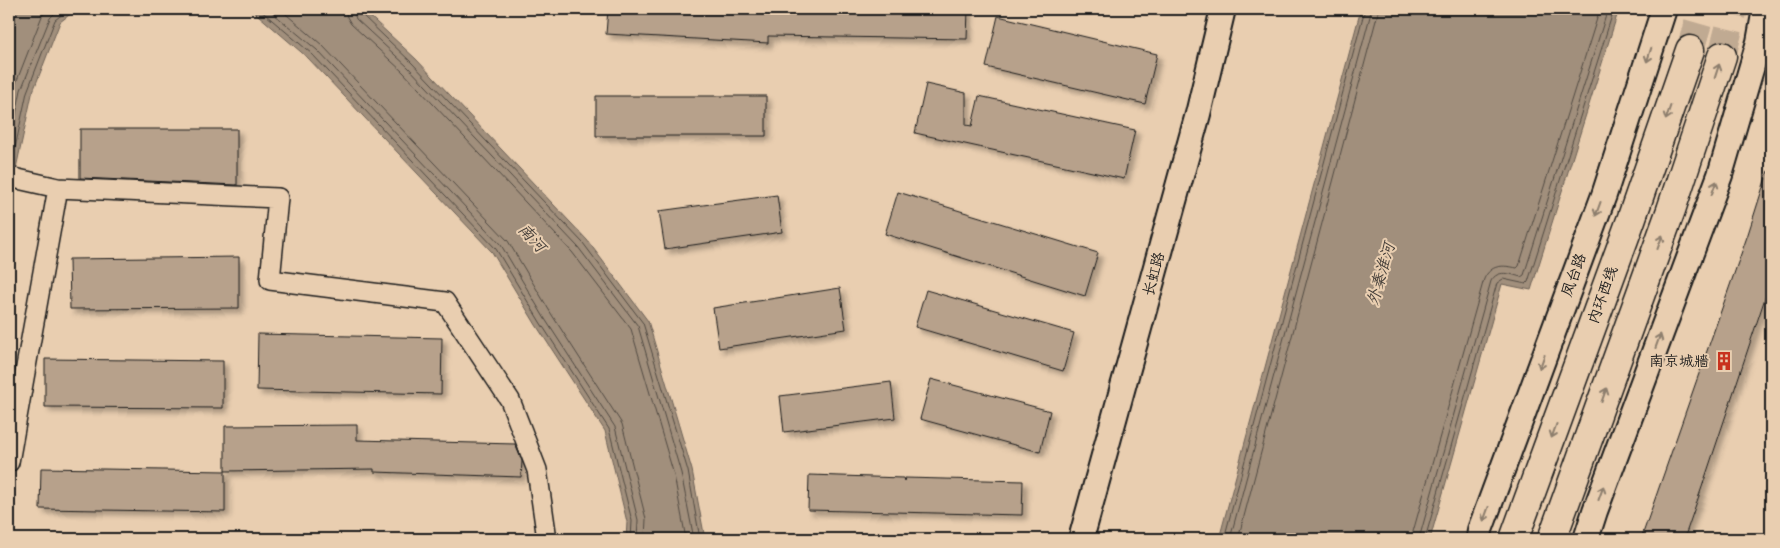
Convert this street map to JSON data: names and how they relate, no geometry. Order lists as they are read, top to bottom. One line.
{"streets":{"highway":["内环西线"],"main road":["长虹路","凤台路"]},"water":["南河","外秦淮河"],"places":{"building":["南京城牆"]}}
